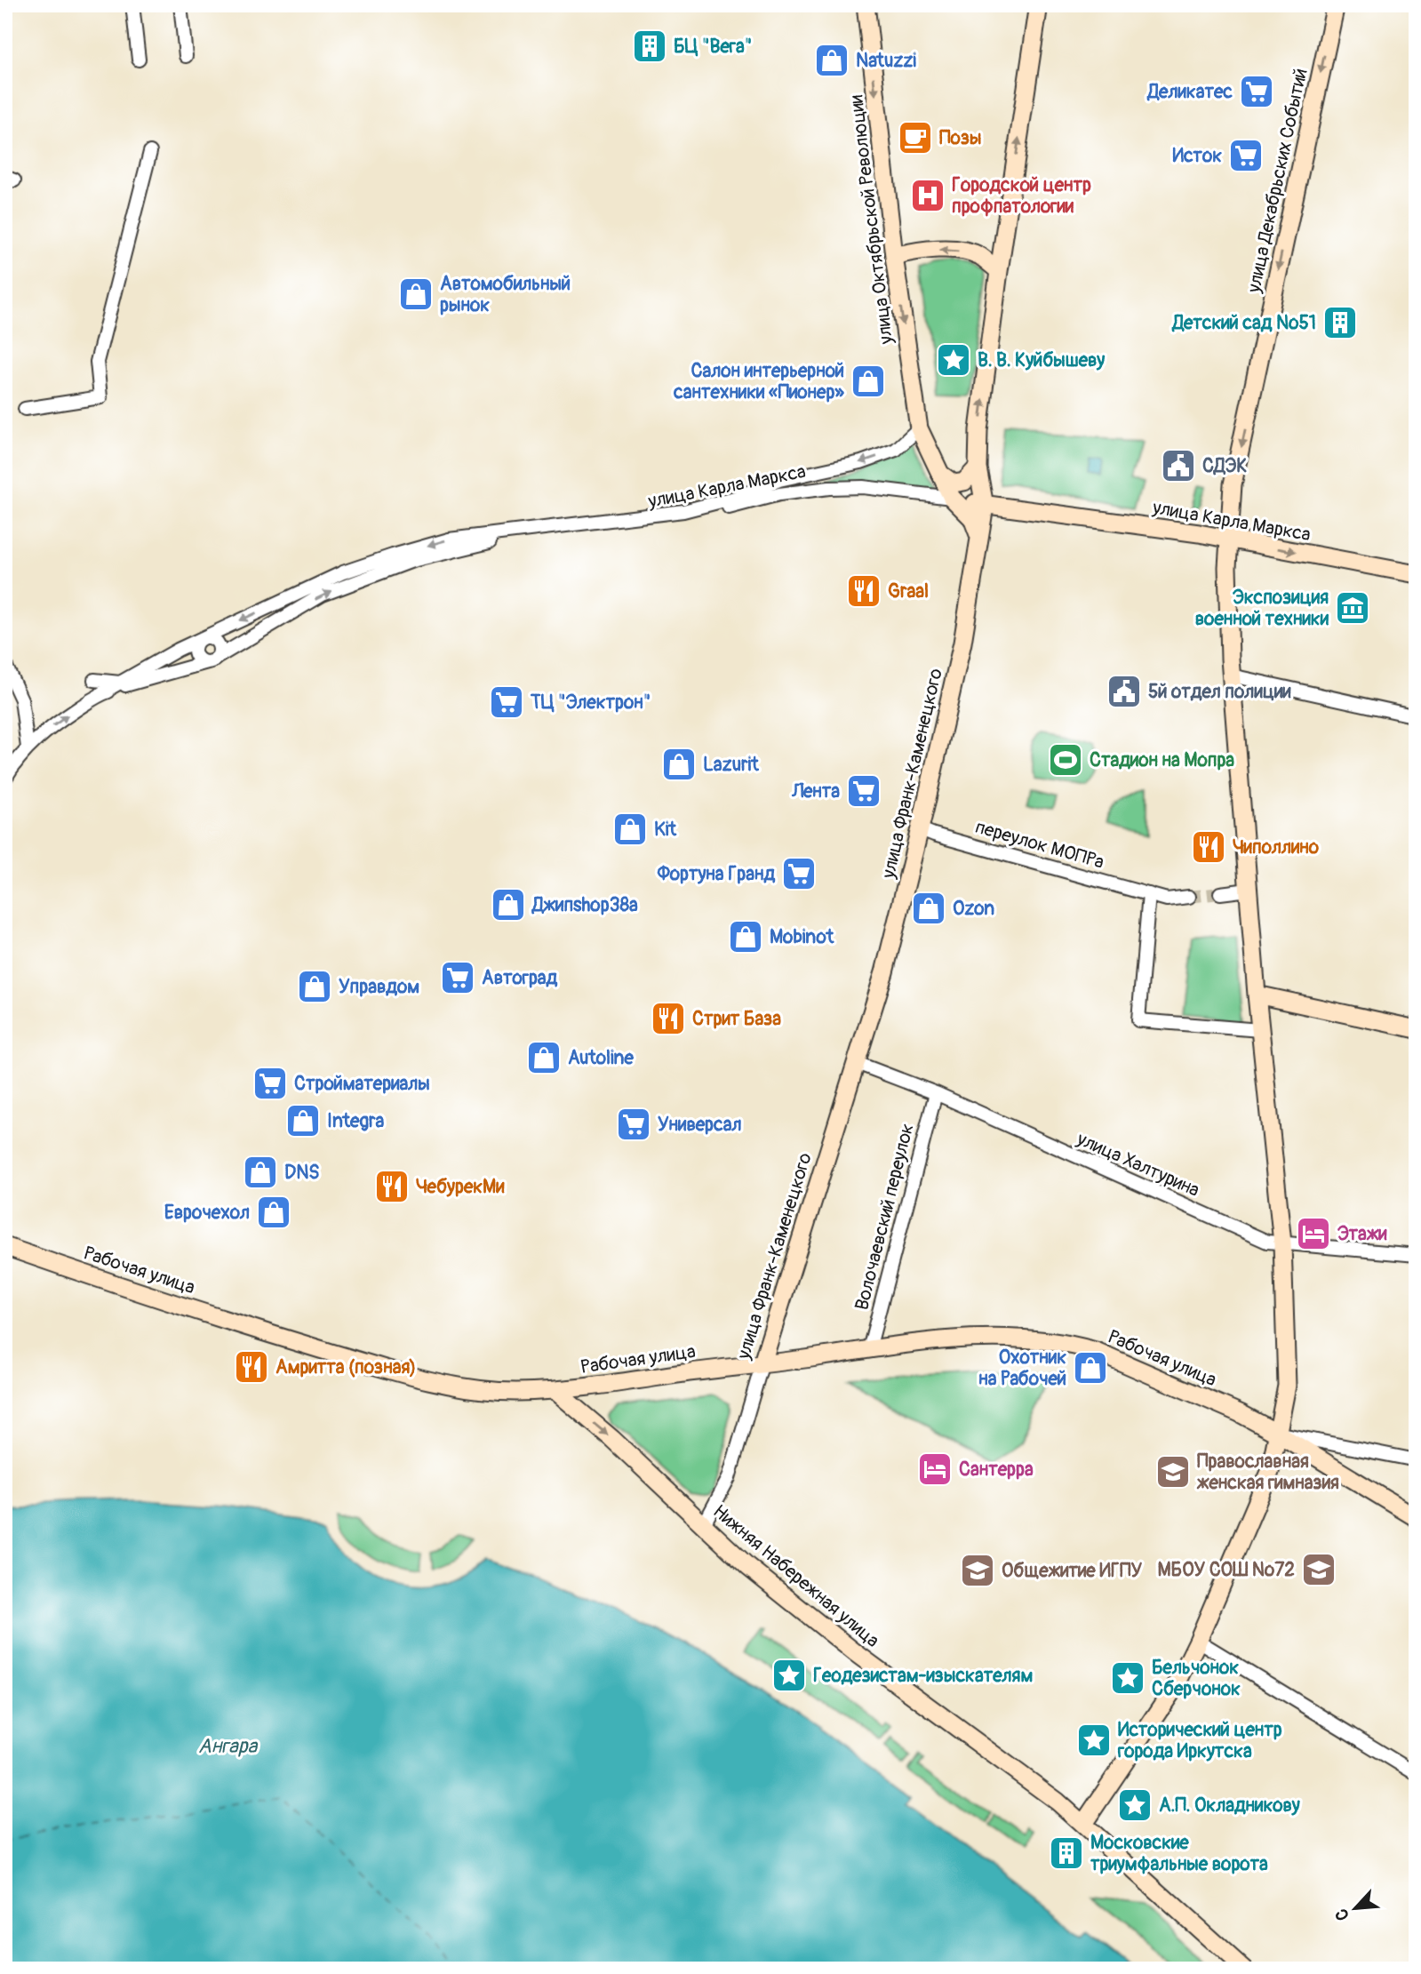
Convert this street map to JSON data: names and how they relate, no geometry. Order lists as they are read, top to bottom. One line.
{"streets":{"main road":["улица Декабрьских Событий","улица Октябрьской Революции","улица Карла Маркса","улица Франк-Каменецкого","Рабочая улица","Нижняя Набережная улица"],"street":["переулок МОПРа","улица Халтурина","Волочаевский переулок"]},"crossings":[["улица Декабрьских Событий","улица Карла Маркса"],["улица Октябрьской Революции","улица Карла Маркса"],["улица Октябрьской Революции","улица Франк-Каменецкого"],["улица Карла Маркса","улица Франк-Каменецкого"],["улица Франк-Каменецкого","переулок МОПРа"],["улица Франк-Каменецкого","улица Халтурина"],["улица Франк-Каменецкого","Рабочая улица"],["улица Франк-Каменецкого","Нижняя Набережная улица"],["улица Халтурина","Волочаевский переулок"],["Волочаевский переулок","Рабочая улица"],["Рабочая улица","Нижняя Набережная улица"]],"one_way":["улица Декабрьских Событий","улица Октябрьской Революции","улица Карла Маркса"],"water":["Ангара"],"places":{"building":["БЦ \"Вега\"","Детский сад №51","Московские триумфальные ворота"],"shop":["Natuzzi","Автомобильный рынок","Салон интерьерной сантехники «Пионер»","Lazurit","Kit","Джипshop38а","Ozon","Mobinot","Управдом","Autoline","Integra","DNS","Еврочехол","Охотник на Рабочей"],"supermarket":["Деликатес","Исток","ТЦ \"Электрон\"","Лента","Фортуна Гранд","Автоград","Стройматериалы","Универсал"],"cafe":["Позы"],"hospital":["Городской центр профпатологии"],"place":["В. В. Куйбышеву","Геодезистам-изыскателям","Бельчонок Сберчонок","Исторический центр города Иркутска","А.П. Окладникову"],"public building":["СДЭК","5й отдел полиции"],"restaurant":["Graal","Чиполлино","Стрит База","ЧебурекМи","Амритта (позная)"],"museum":["Экспозиция военной техники"],"sports":["Стадион на Мопра"],"hotel":["Этажи","Сантерра"],"school or university":["Православная женская гимназия","МБОУ СОШ №72","Общежитие ИГПУ"]},"north":"bottom left"}
